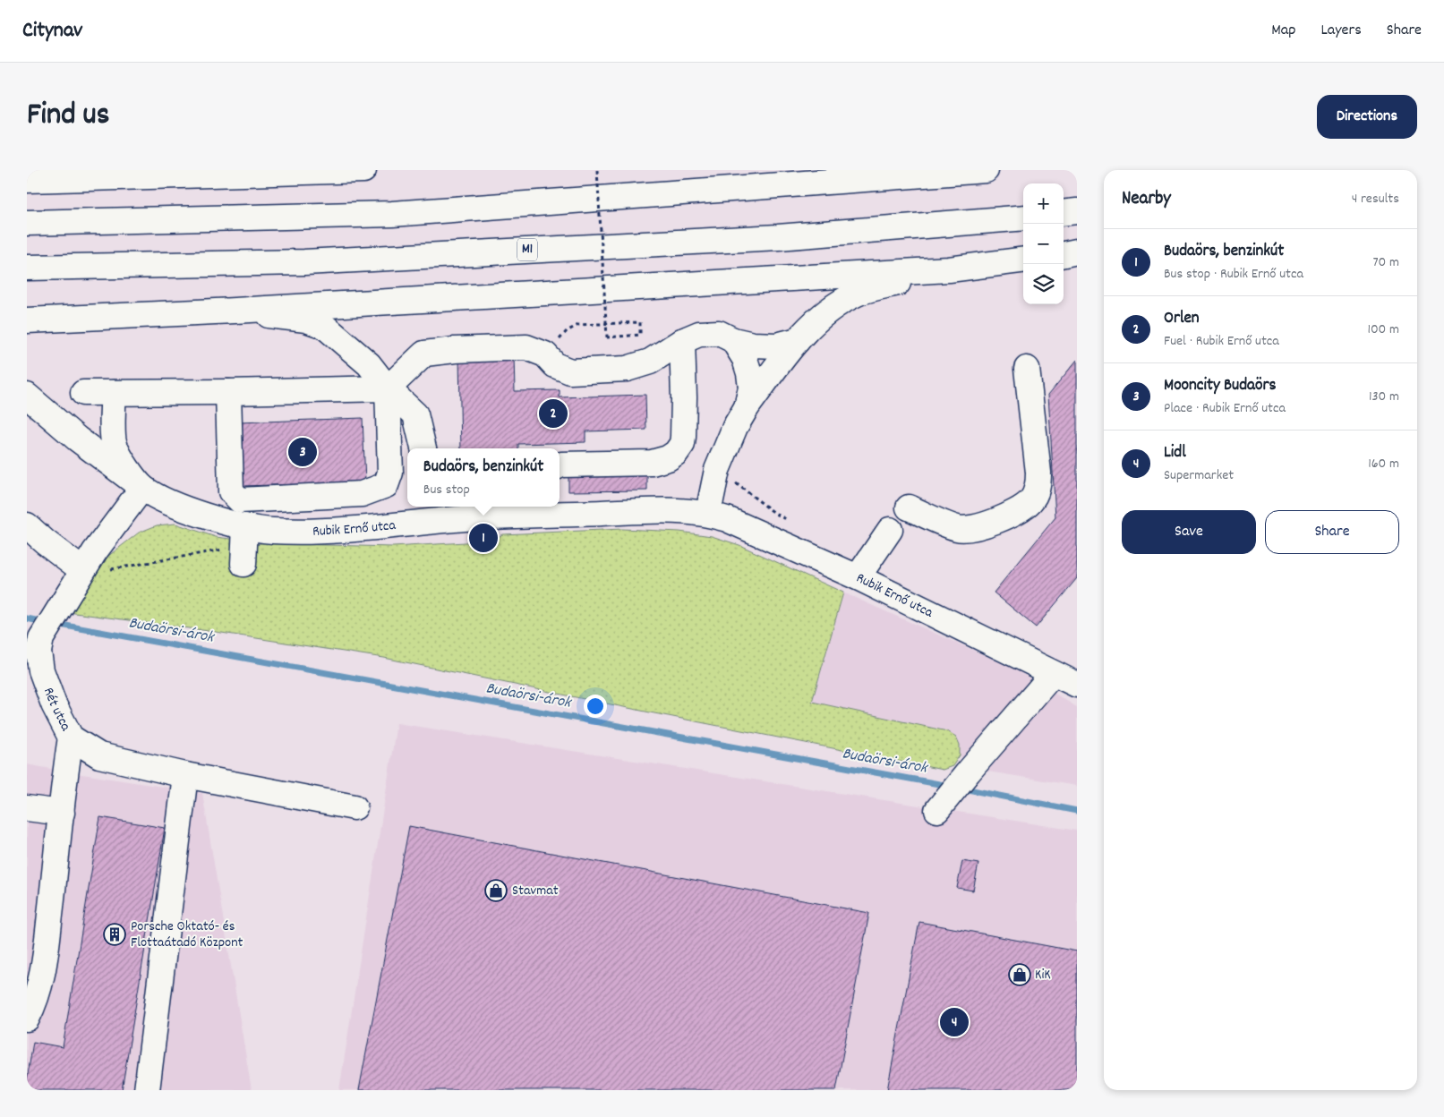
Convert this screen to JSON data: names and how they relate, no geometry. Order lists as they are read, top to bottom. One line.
{"streets":{"main road":["M1","Rubik Ernő utca","Rét utca"]},"crossings":[["Rubik Ernő utca","Rét utca"]],"water":["Budaörsi-árok"],"places":{"shop":["Stavmat","KiK"],"building":["Porsche Oktató- és Flottaátadó Központ"]},"page":{"header":"Citynav","nav":["Map","Layers","Share"],"title":"Find us","buttons":["Directions",["Save","Share"]],"heading":["Nearby","4 results"],"map_buttons":["+","−"],"list":[{"mark":"1","name":"Budaörs, benzinkút","note":"Bus stop · Rubik Ernő utca","value":"70 m"},{"mark":"2","name":"Orlen","note":"Fuel · Rubik Ernő utca","value":"100 m"},{"mark":"3","name":"Mooncity Budaörs","note":"Place · Rubik Ernő utca","value":"130 m"},{"mark":"4","name":"Lidl","note":"Supermarket","value":"160 m"}],"pins":["2","3","1","4"],"popup":["Budaörs, benzinkút","Bus stop"]}}
